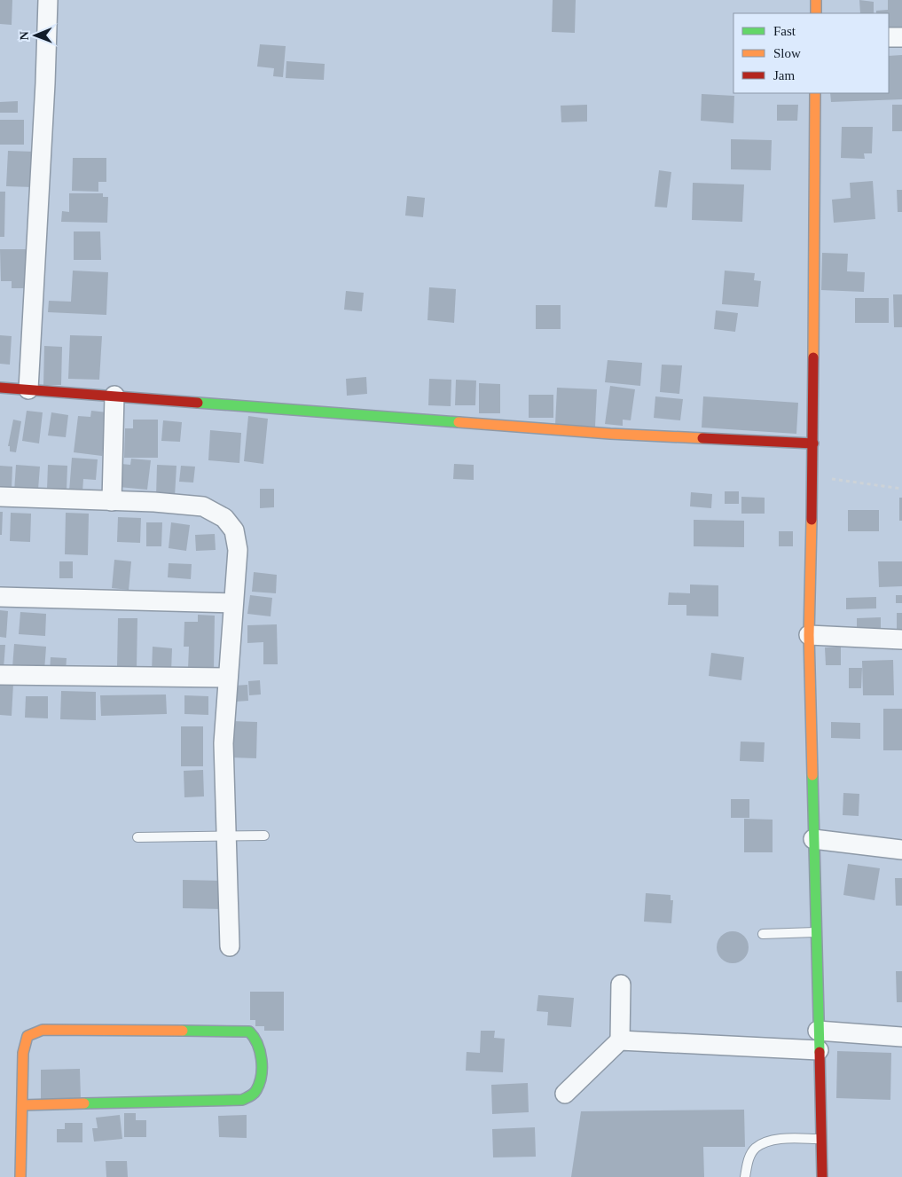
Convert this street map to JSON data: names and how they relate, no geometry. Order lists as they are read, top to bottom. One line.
{"legend":["Fast","Slow","Jam"],"north":"left"}
